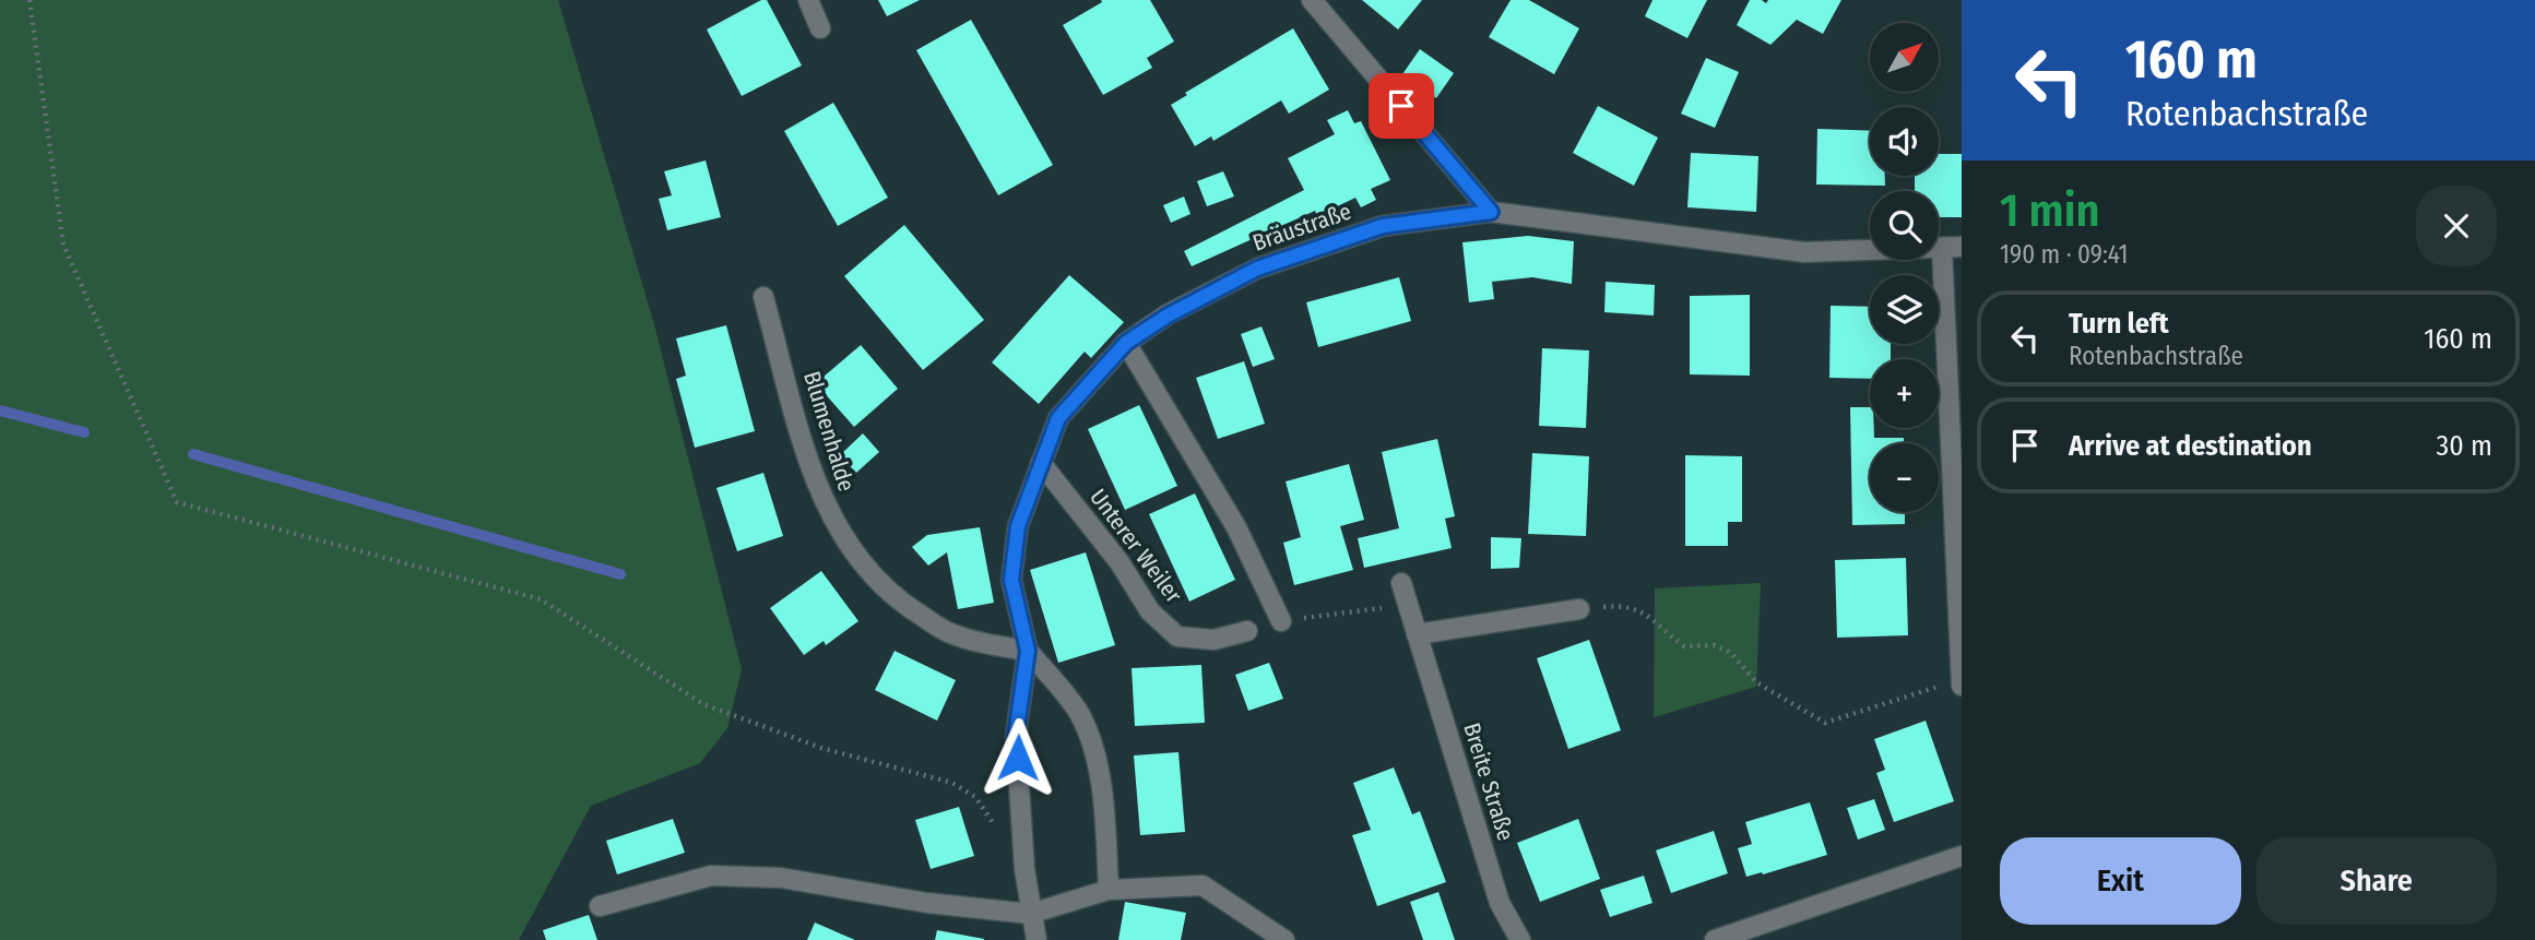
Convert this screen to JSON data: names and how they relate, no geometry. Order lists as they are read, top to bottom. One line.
{"streets":{"street":["Bräustraße","Blumenhalde","Unterer Weiler","Breite Straße"]},"crossings":[["Bräustraße","Blumenhalde"],["Bräustraße","Unterer Weiler"]],"north":"top right","page":{"turn":["160 m","Rotenbachstraße"],"map_buttons":["+","−"],"heading":["1 min","190 m · 09:41"],"list":[{"name":"Turn left","note":"Rotenbachstraße","value":"160 m"},{"name":"Arrive at destination","value":"30 m"}],"buttons":["Exit","Share"]}}
